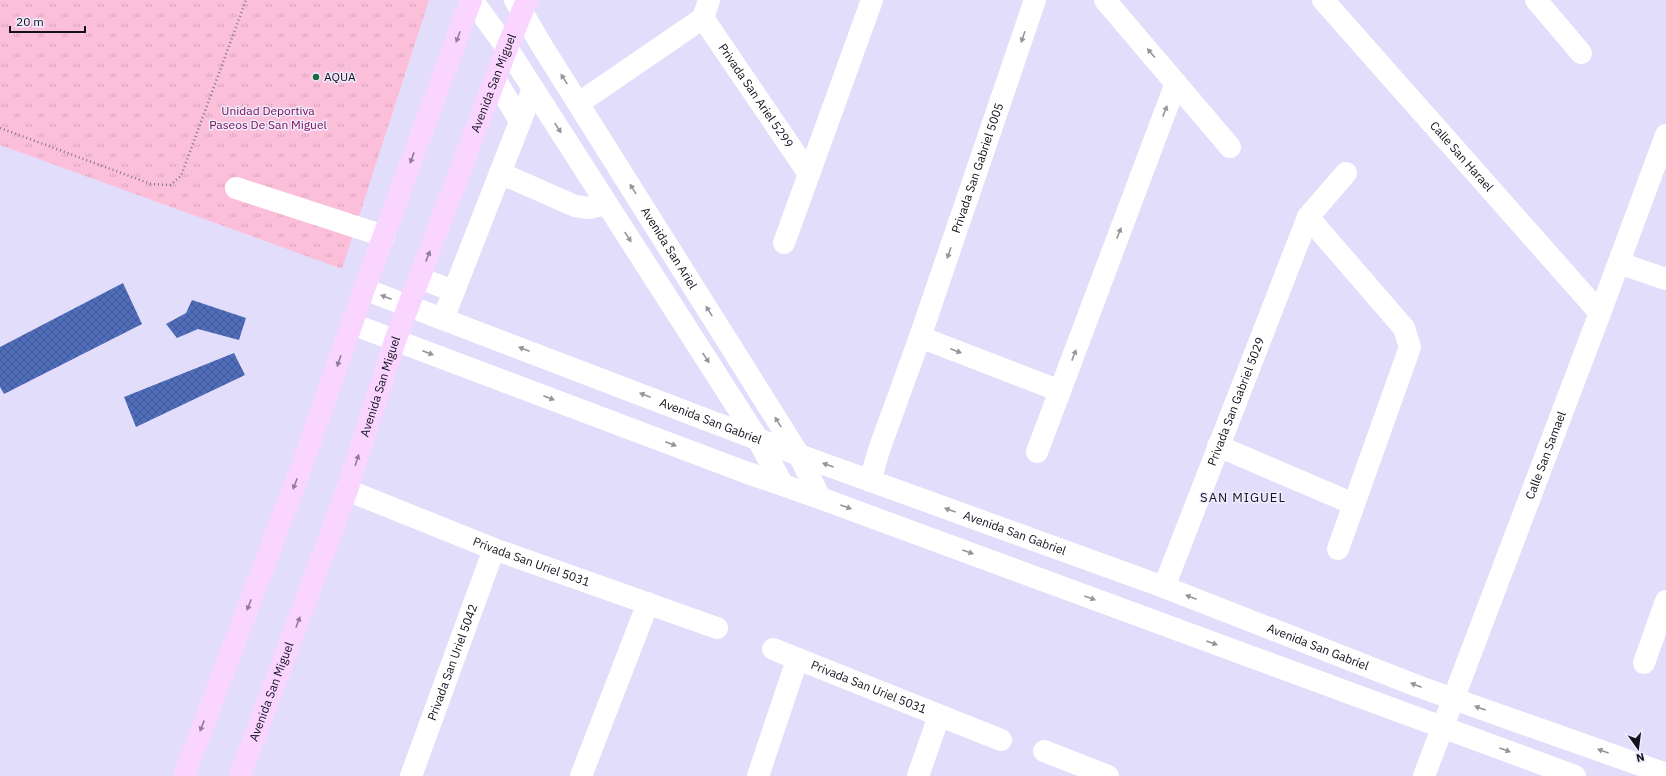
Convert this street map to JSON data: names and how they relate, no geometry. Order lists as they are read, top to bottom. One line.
{"streets":{"main road":["Avenida San Miguel"],"street":["Privada San Ariel 5299","Calle San Harael","Privada San Gabriel 5005","Avenida San Ariel","Privada San Gabriel 5029","Avenida San Gabriel","Calle San Samael","Privada San Uriel 5031","Privada San Uriel 5042"]},"crossings":[["Avenida San Miguel","Avenida San Ariel"],["Avenida San Miguel","Avenida San Gabriel"],["Avenida San Miguel","Privada San Uriel 5031"],["Privada San Ariel 5299","Avenida San Ariel"],["Calle San Harael","Calle San Samael"],["Privada San Gabriel 5005","Avenida San Gabriel"],["Avenida San Ariel","Avenida San Gabriel"],["Privada San Gabriel 5029","Avenida San Gabriel"],["Avenida San Gabriel","Calle San Samael"],["Privada San Uriel 5031","Privada San Uriel 5042"]],"districts":["SAN MIGUEL"],"parks":["Unidad Deportiva Paseos De San Miguel"],"places":["AQUA"],"scale_bar":"20 m","north":"bottom"}
